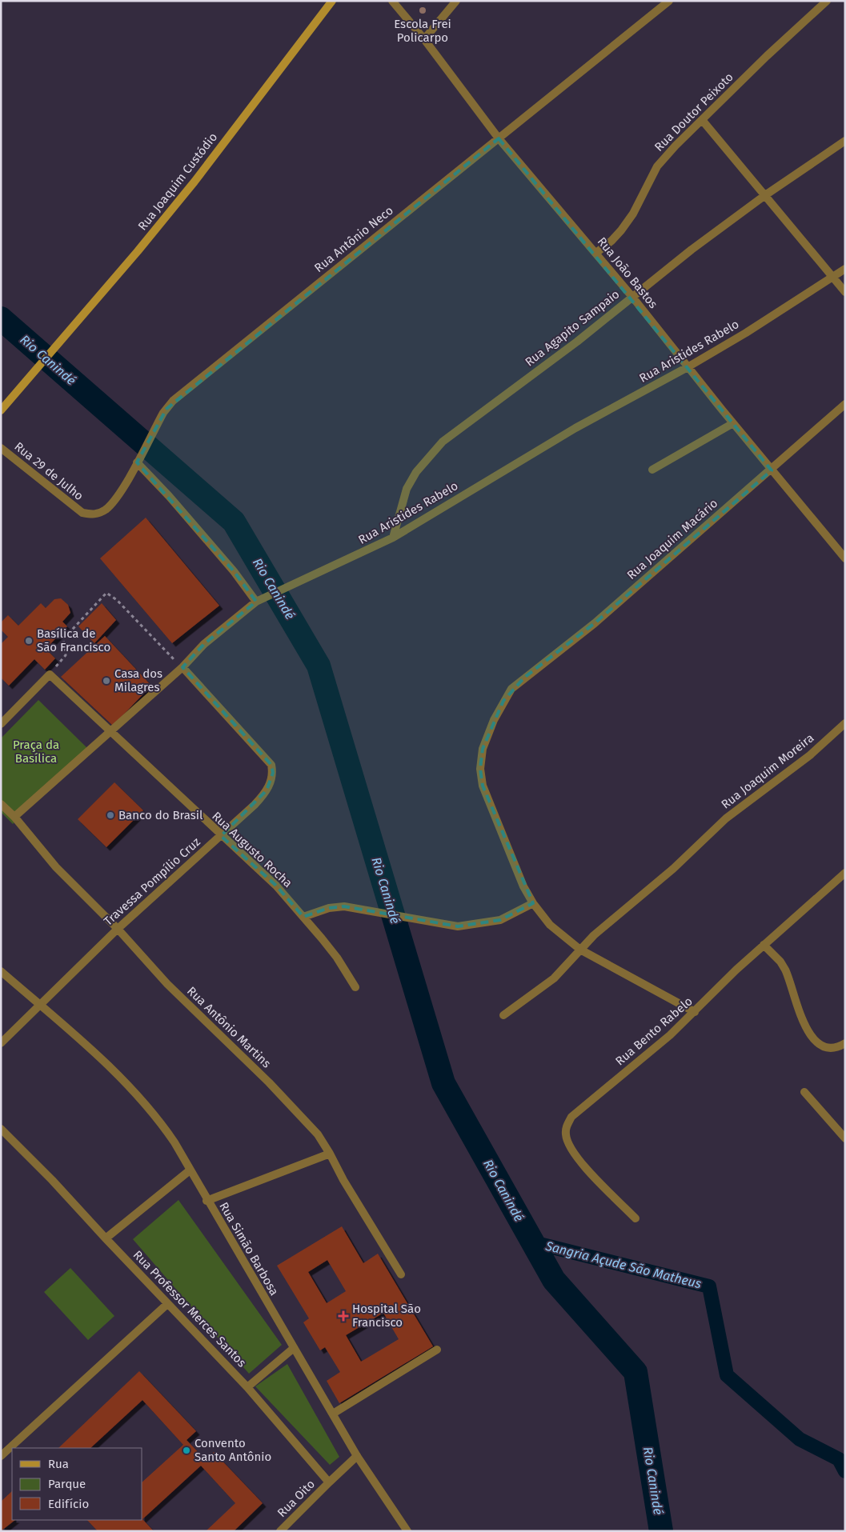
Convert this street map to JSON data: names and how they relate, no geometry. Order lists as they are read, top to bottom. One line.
{"streets":{"main road":["Rua Joaquim Custódio"],"street":["Rua Doutor Peixoto","Rua Antônio Neco","Rua João Bastos","Rua Agapito Sampaio","Rua Aristides Rabelo","Rua 29 de Julho","Rua Joaquim Macário","Rua Joaquim Moreira","Rua Augusto Rocha","Travessa Pompílio Cruz","Rua Antônio Martins","Rua Bento Rabelo","Rua Simão Barbosa","Rua Professor Merces Santos","Rua Oito"]},"crossings":[["Rua Doutor Peixoto","Rua João Bastos"],["Rua Antônio Neco","Rua João Bastos"],["Rua Antônio Neco","Rua 29 de Julho"],["Rua João Bastos","Rua Agapito Sampaio"],["Rua João Bastos","Rua Aristides Rabelo"],["Rua João Bastos","Rua Joaquim Macário"],["Rua Agapito Sampaio","Rua Aristides Rabelo"],["Rua Aristides Rabelo","Rua Augusto Rocha"],["Rua Aristides Rabelo","Travessa Pompílio Cruz"],["Rua Aristides Rabelo","Rua Antônio Martins"],["Rua Augusto Rocha","Travessa Pompílio Cruz"],["Travessa Pompílio Cruz","Rua Antônio Martins"],["Travessa Pompílio Cruz","Rua Simão Barbosa"],["Rua Professor Merces Santos","Rua Oito"]],"water":["Rio Canindé","Sangria Açude São Matheus"],"parks":["Praça da Basílica"],"places":{"other":["Escola Frei Policarpo","Basílica de São Francisco","Casa dos Milagres","Banco do Brasil","Convento Santo Antônio"],"health":["Hospital São Francisco"]},"legend":["Rua","Parque","Edifício"]}
